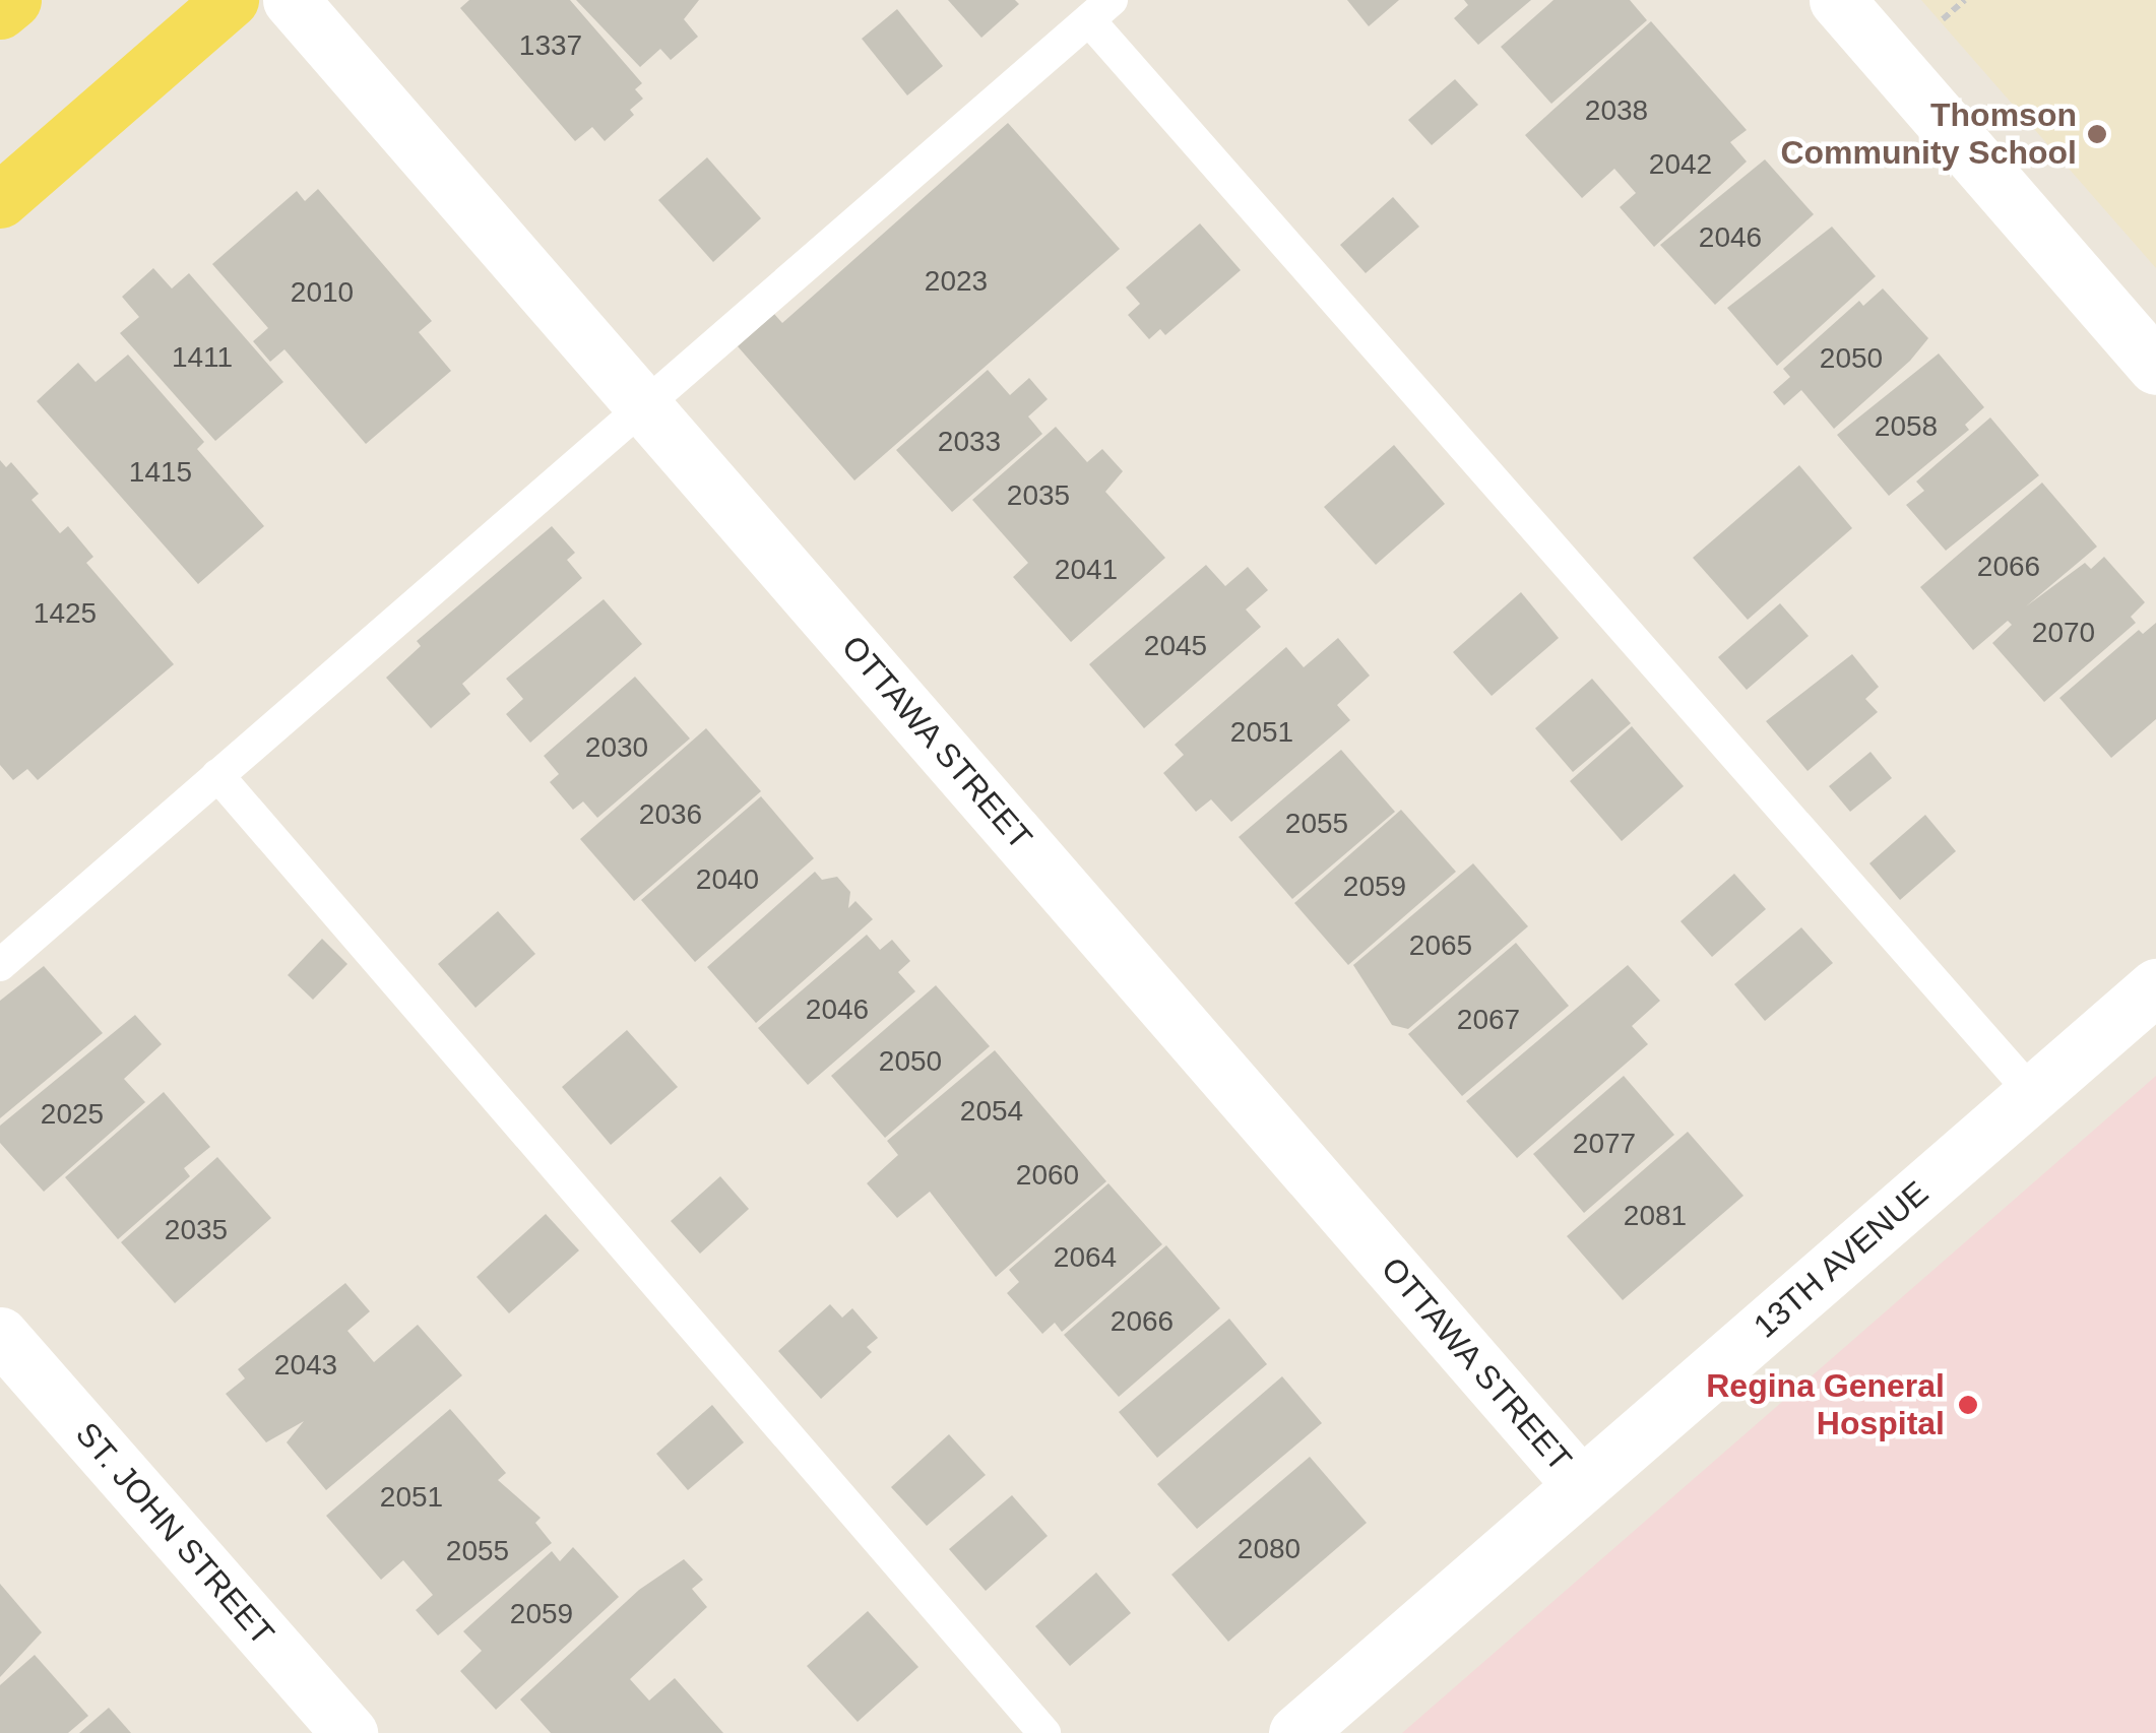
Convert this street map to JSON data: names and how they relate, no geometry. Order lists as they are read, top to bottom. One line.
{"streets":{"street":["OTTAWA STREET","13TH AVENUE","ST. JOHN STREET"]},"crossings":[["OTTAWA STREET","13TH AVENUE"]],"places":["Thomson Community School","Regina General Hospital"],"house_numbers":["1337","2038","2042","2046","2023","2010","1411","2050","2058","2033","1415","2035","2066","2041","1425","2070","2045","2051","2030","2036","2055","2040","2059","2065","2046","2067","2050","2054","2025","2077","2060","2081","2035","2064","2066","2043","2051","2080","2055","2059"]}
